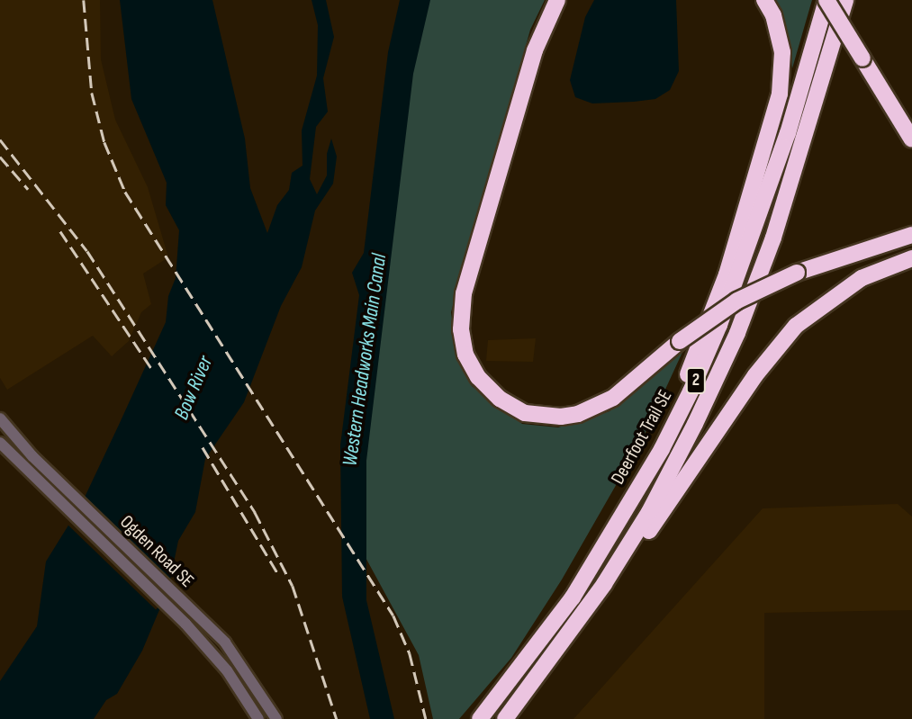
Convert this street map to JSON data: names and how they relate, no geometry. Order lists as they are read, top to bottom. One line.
{"streets":{"highway":["2","Deerfoot Trail SE"],"street":["Ogden Road SE"]},"water":["Western Headworks Main Canal","Bow River"]}
